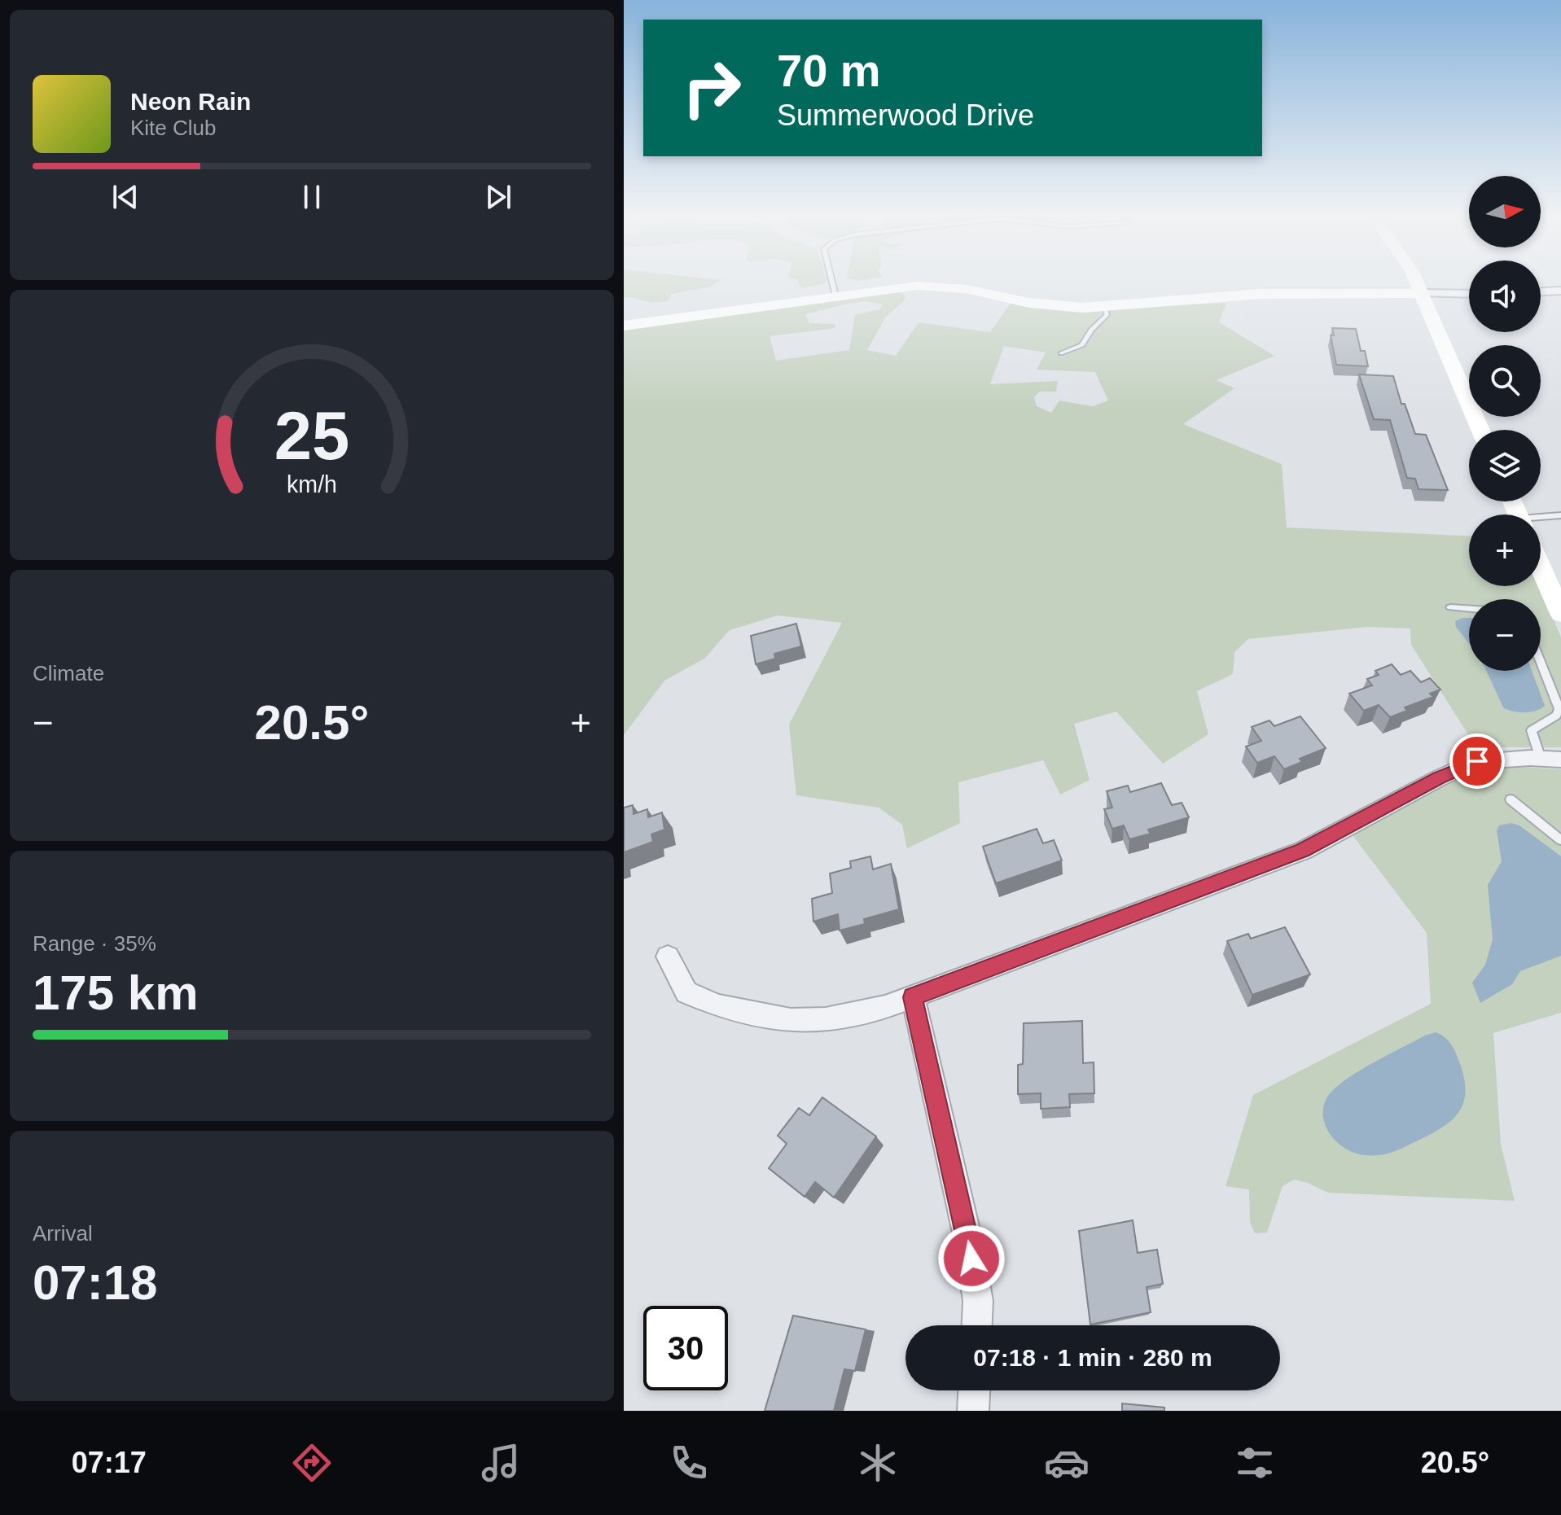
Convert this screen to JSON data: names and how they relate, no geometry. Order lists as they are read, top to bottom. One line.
{"north":"right","page":{"turn":["70 m","Summerwood Drive"],"song":["Neon Rain","Kite Club"],"map_buttons":["+","−"],"tile":["Climate",["Range · 35%","175 km"],["Arrival","07:18"]],"heat":["−","20.5°","+"],"limit":"30","trip":"07:18 · 1 min · 280 m","tabs":["07:17","20.5°"],"gauge":["25","km/h"]}}
